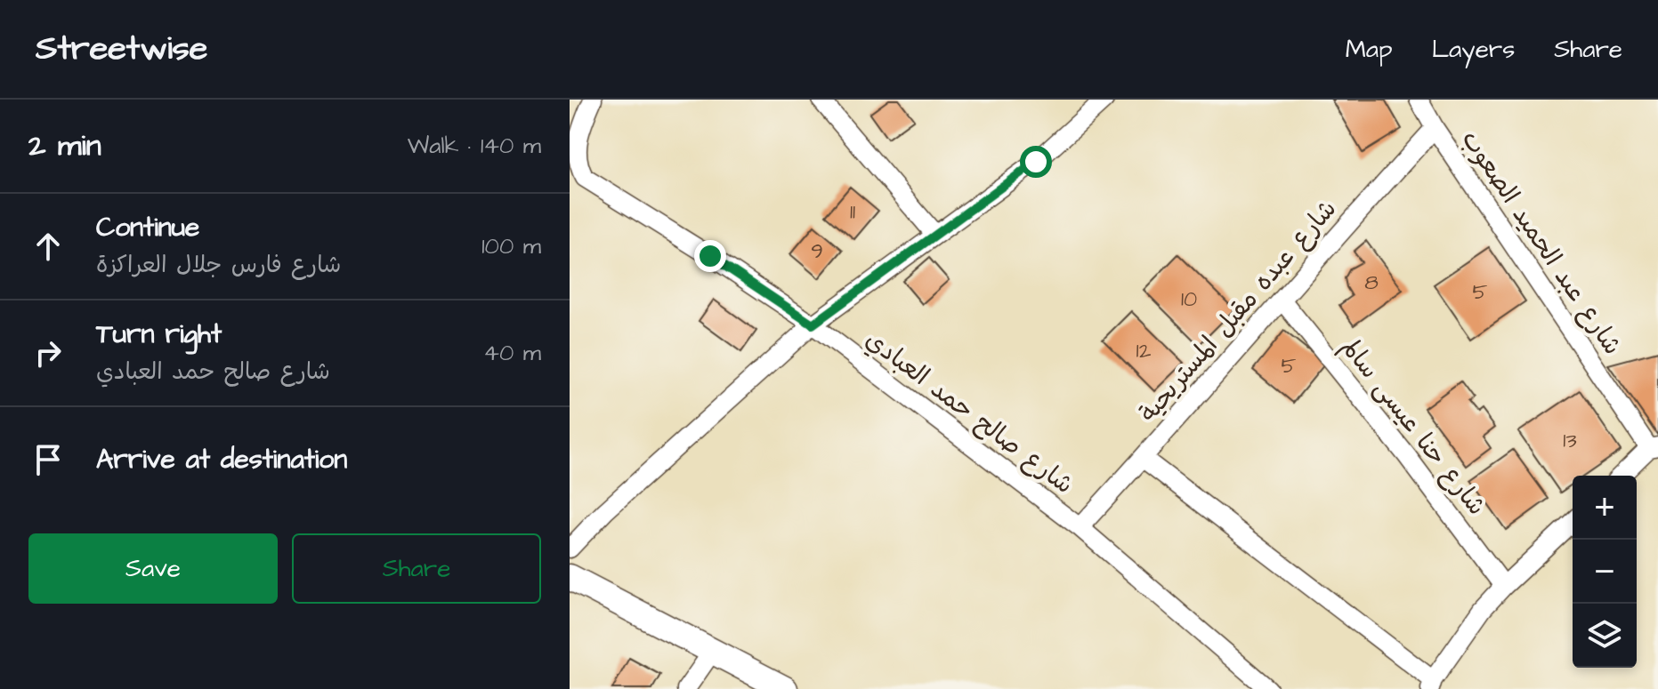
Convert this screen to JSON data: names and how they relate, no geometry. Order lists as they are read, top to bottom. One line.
{"streets":{"street":["شارع عبد الحميد الصعوب","شارع عبده مقبل المستريحية","شارع صالح حمد العبادي","شارع حنا عيسى سالم"]},"crossings":[["شارع عبد الحميد الصعوب","شارع عبده مقبل المستريحية"],["شارع عبده مقبل المستريحية","شارع صالح حمد العبادي"],["شارع عبده مقبل المستريحية","شارع حنا عيسى سالم"]],"house_numbers":["11","9","8","5","10","12","5","13"],"page":{"header":"Streetwise","nav":["Map","Layers","Share"],"heading":["2 min","Walk · 140 m"],"list":[["Continue","شارع فارس جلال العراكزة","100 m"],["Turn right","شارع صالح حمد العبادي","40 m"],"Arrive at destination"],"map_buttons":["+","−"],"buttons":["Save","Share"]}}
